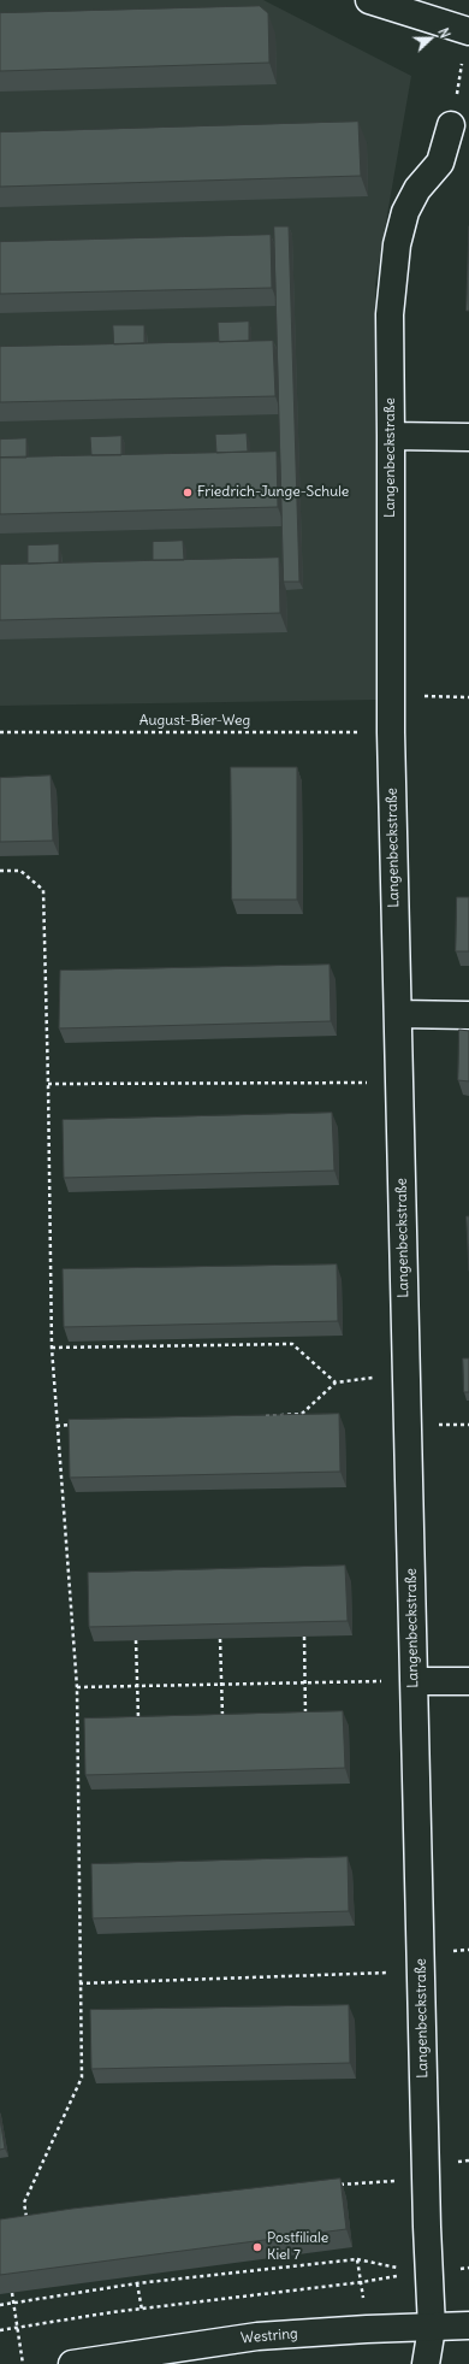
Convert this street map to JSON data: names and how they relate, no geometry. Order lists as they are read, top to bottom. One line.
{"streets":{"street":["Langenbeckstraße","Westring"],"path":["August-Bier-Weg"]},"crossings":[["Langenbeckstraße","August-Bier-Weg"],["Langenbeckstraße","Westring"]],"places":["Friedrich-Junge-Schule","Postfiliale Kiel 7"],"north":"right"}
